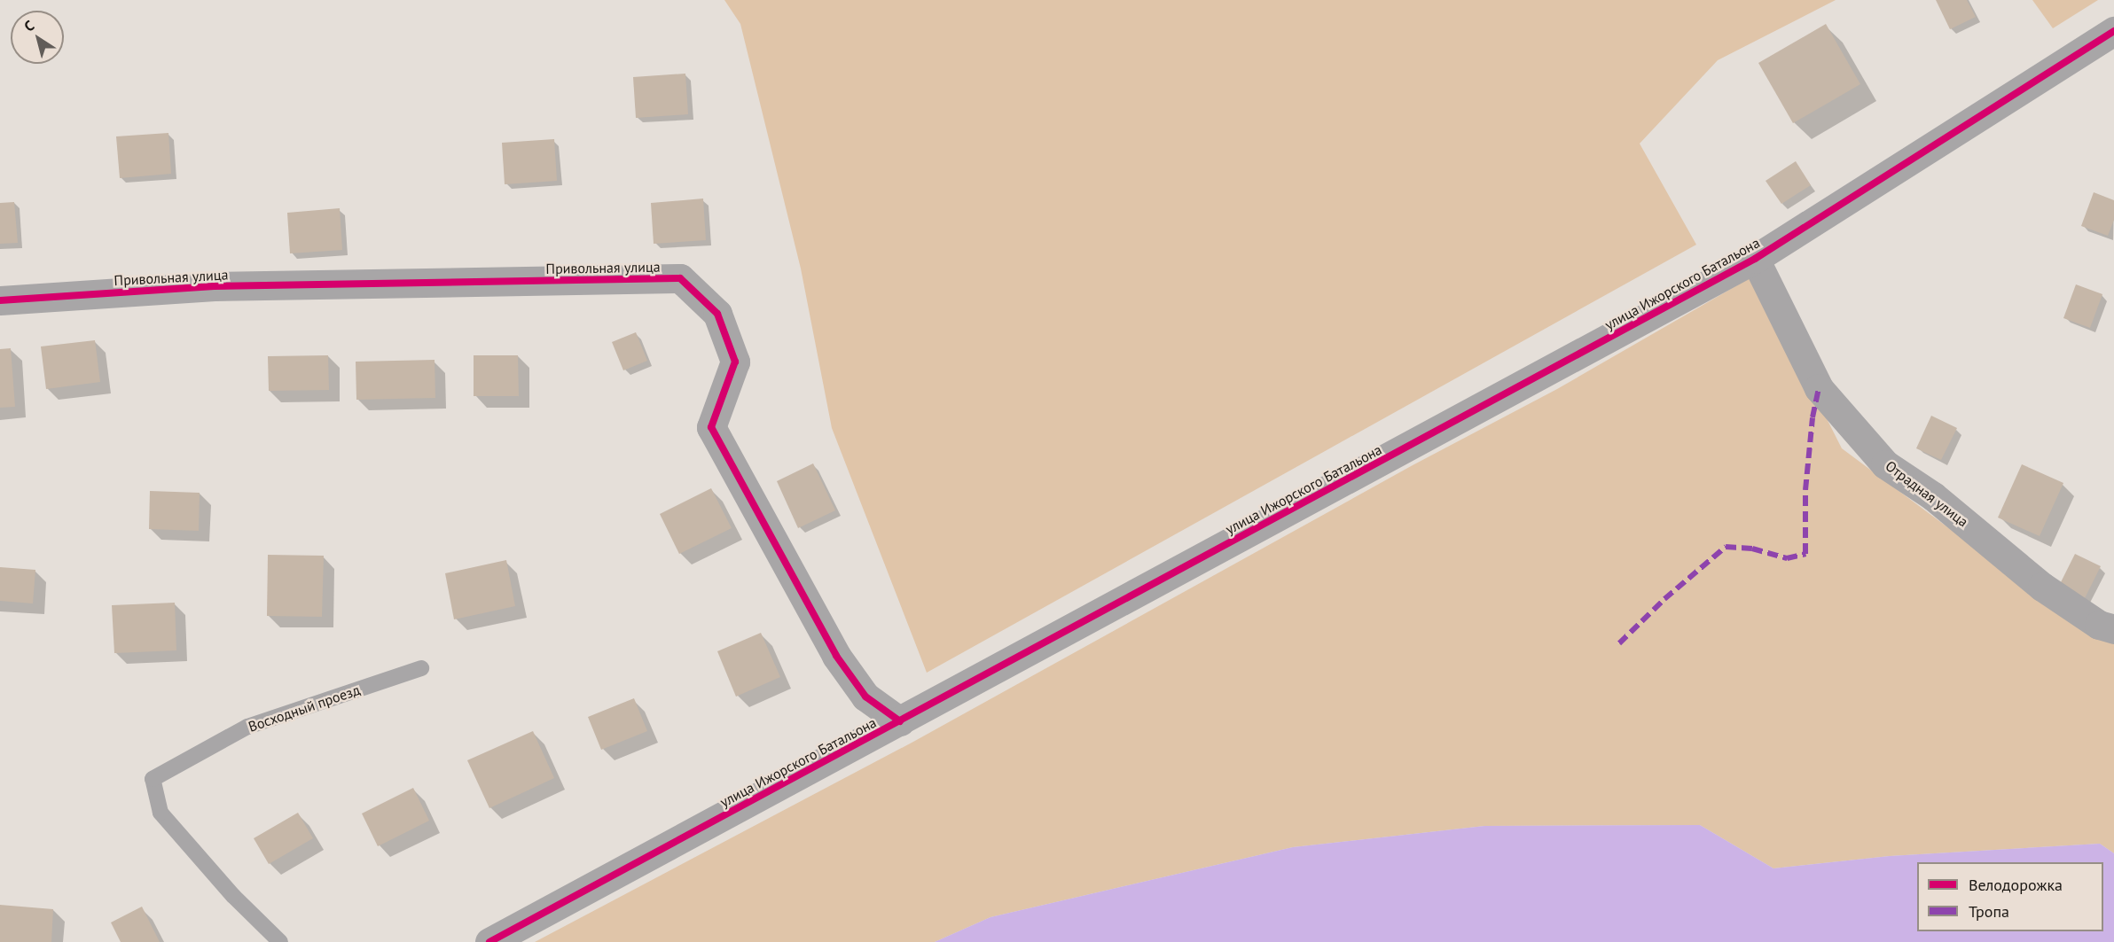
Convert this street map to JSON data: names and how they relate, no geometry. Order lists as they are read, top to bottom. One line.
{"streets":{"street":["Привольная улица","улица Ижорского Батальона","Отрадная улица"],"lane":["Восходный проезд"]},"crossings":[["Привольная улица","улица Ижорского Батальона"],["улица Ижорского Батальона","Отрадная улица"]],"legend":["Велодорожка","Тропа"],"north":"top left"}
